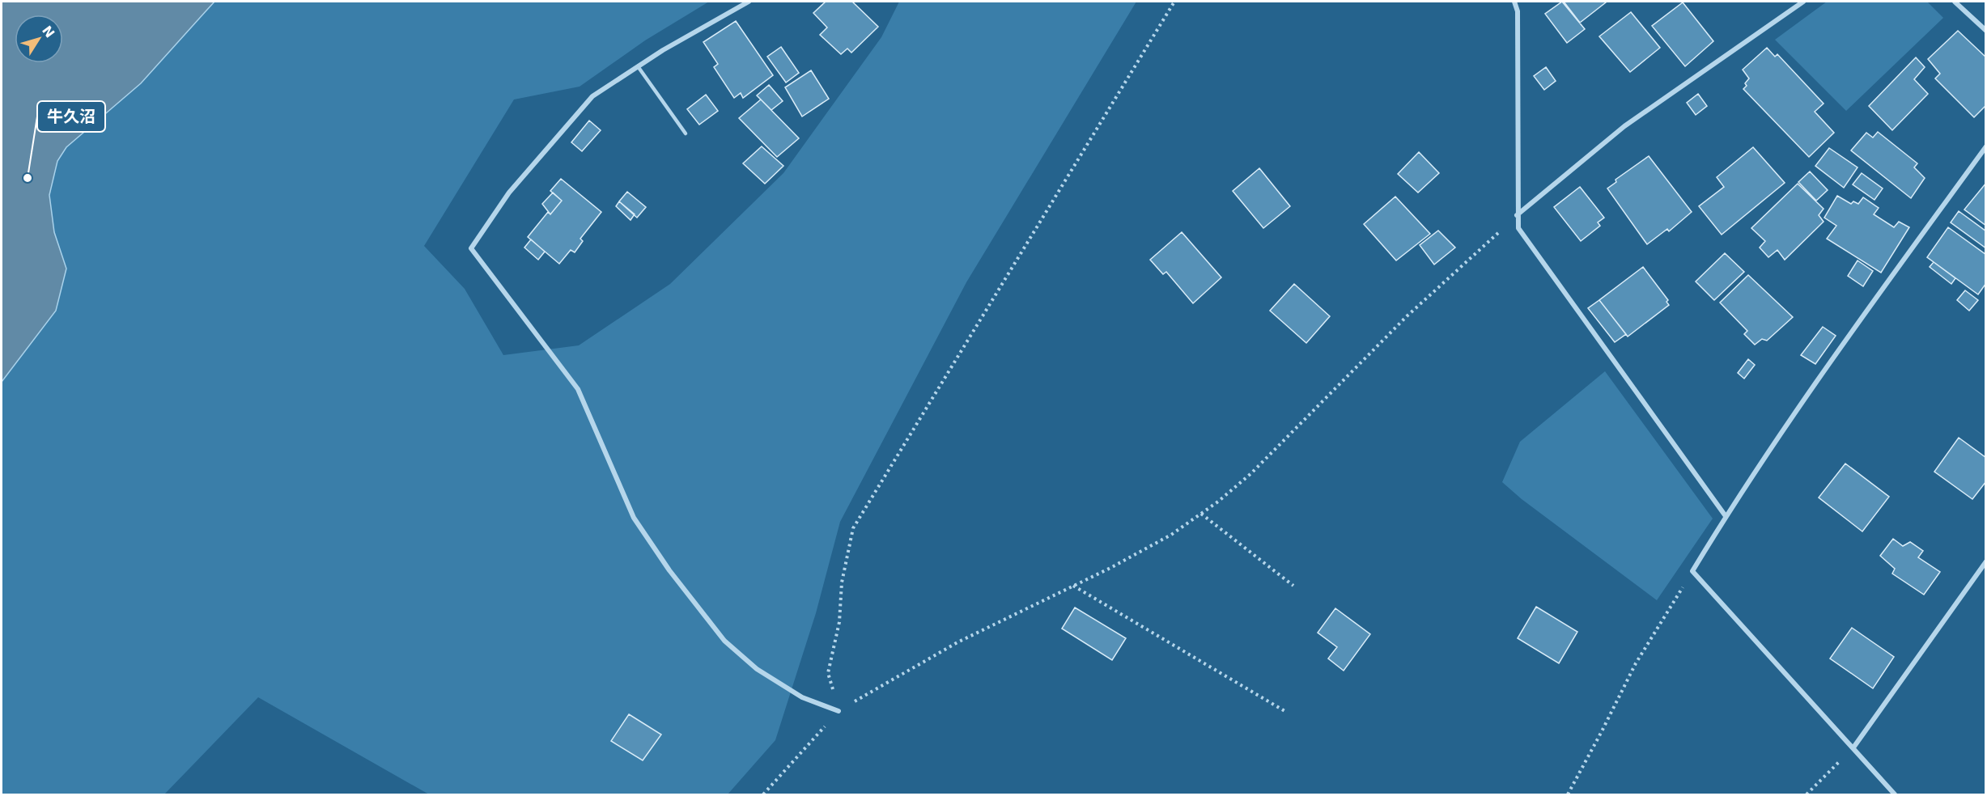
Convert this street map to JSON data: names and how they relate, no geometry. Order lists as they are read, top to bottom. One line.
{"places":["牛久沼"],"north":"top right"}
